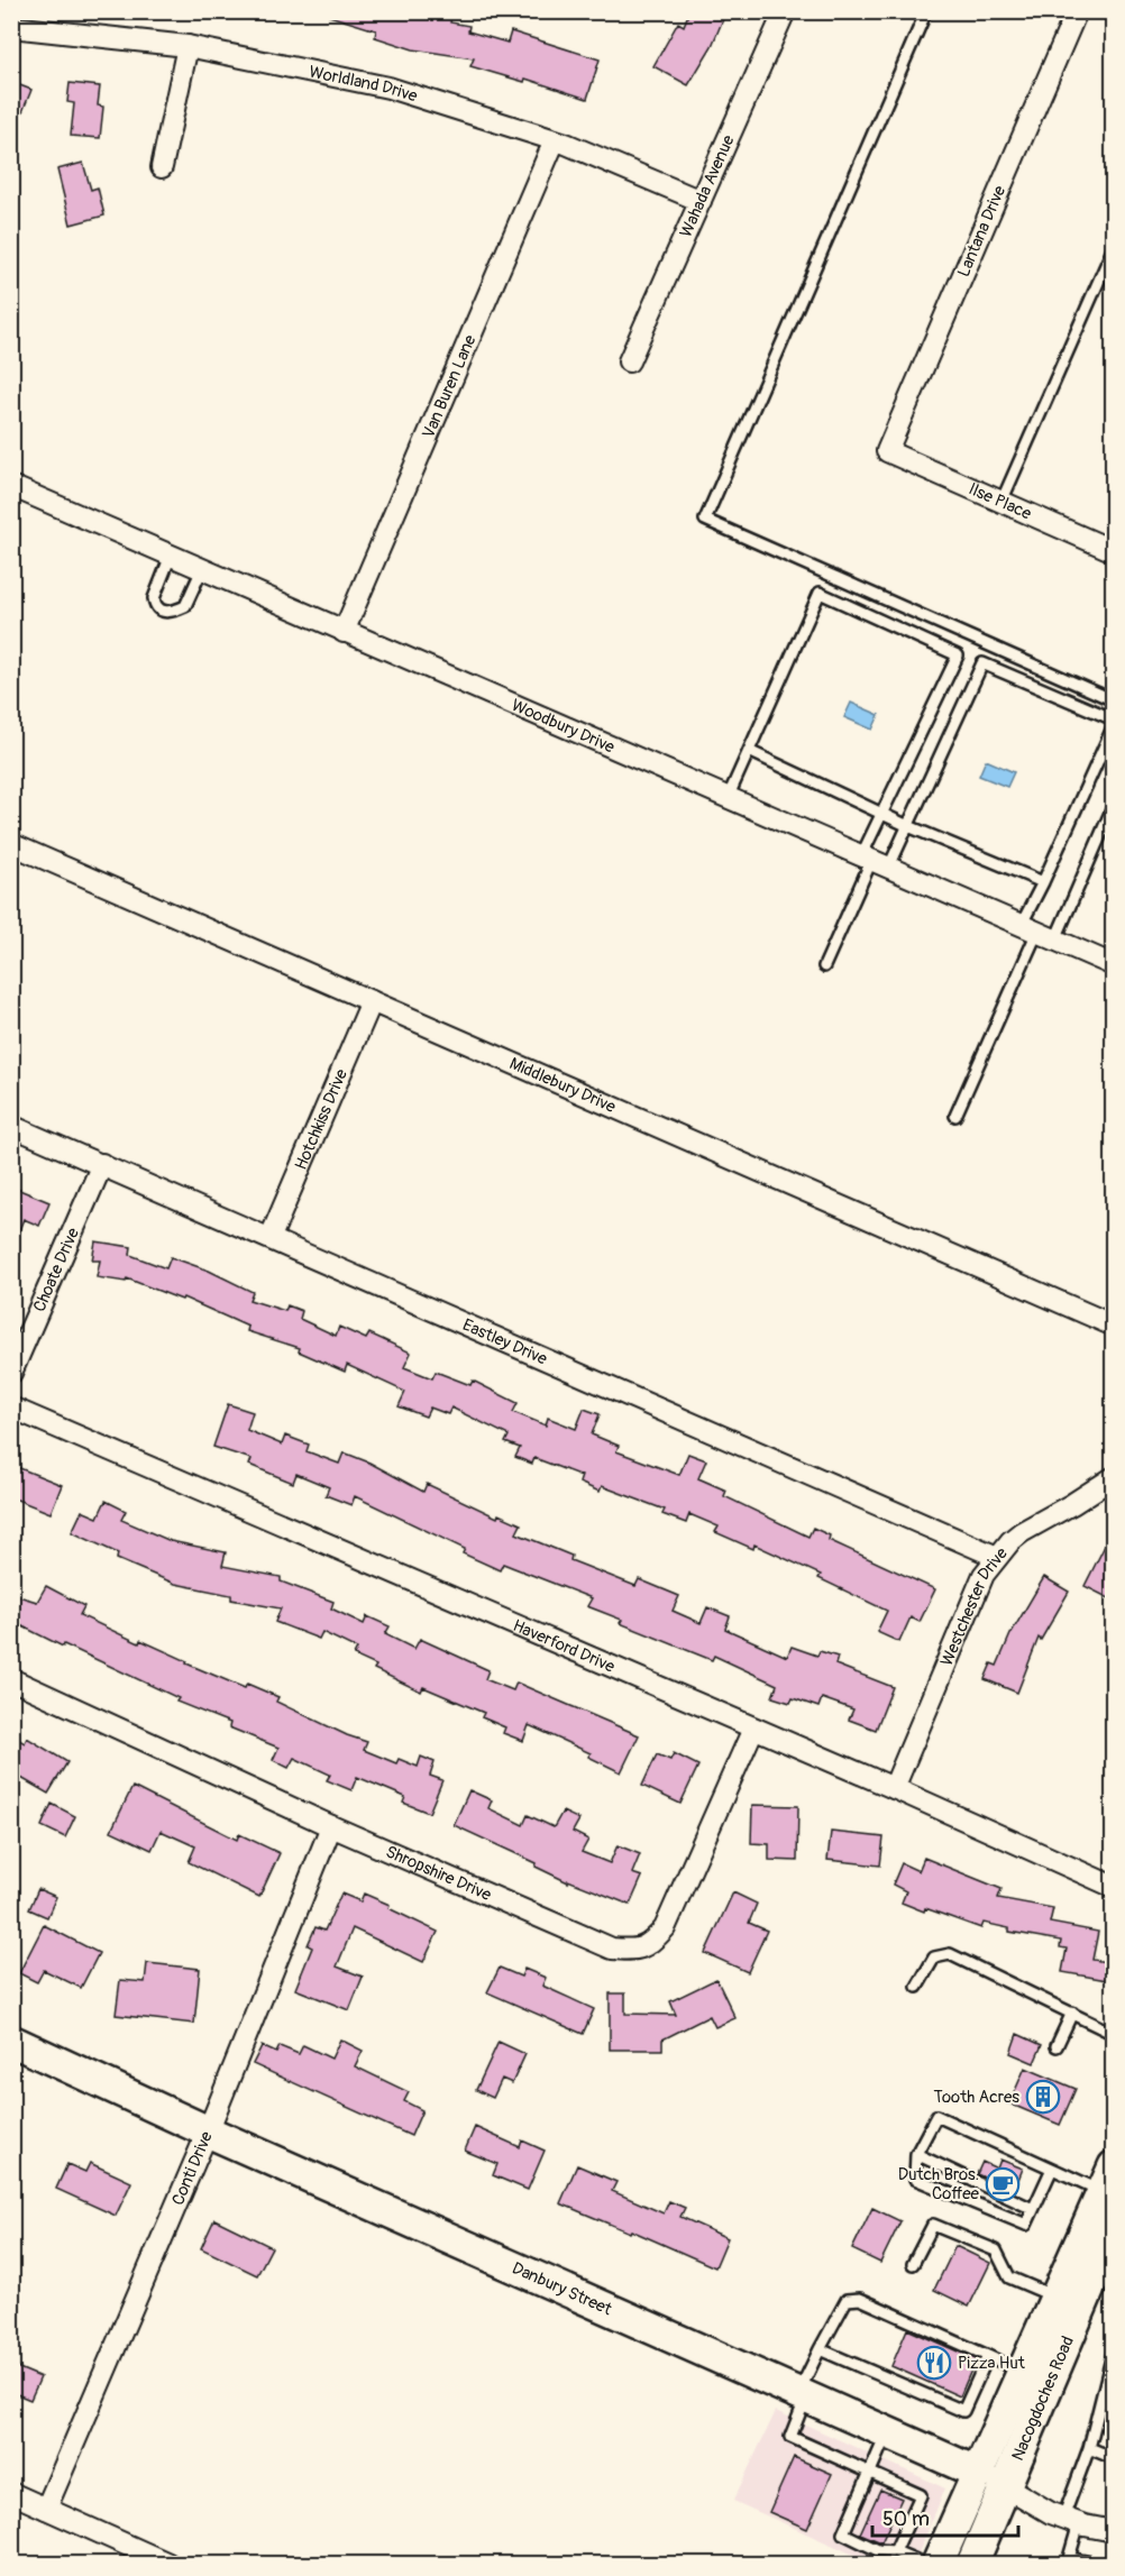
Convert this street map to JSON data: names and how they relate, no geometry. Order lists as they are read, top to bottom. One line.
{"streets":{"street":["Worldland Drive","Wahada Avenue","Lantana Drive","Van Buren Lane","Ilse Place","Woodbury Drive","Middlebury Drive","Hotchkiss Drive","Choate Drive","Eastley Drive","Westchester Drive","Haverford Drive","Shropshire Drive","Conti Drive","Danbury Street","Nacogdoches Road"]},"crossings":[["Worldland Drive","Wahada Avenue"],["Worldland Drive","Van Buren Lane"],["Lantana Drive","Ilse Place"],["Van Buren Lane","Woodbury Drive"],["Middlebury Drive","Hotchkiss Drive"],["Hotchkiss Drive","Eastley Drive"],["Choate Drive","Eastley Drive"],["Eastley Drive","Westchester Drive"],["Westchester Drive","Haverford Drive"],["Haverford Drive","Shropshire Drive"],["Shropshire Drive","Conti Drive"],["Conti Drive","Danbury Street"],["Danbury Street","Nacogdoches Road"]],"places":{"building":["Tooth Acres"],"cafe":["Dutch Bros. Coffee"],"restaurant":["Pizza Hut"]},"scale_bar":"50 m"}
